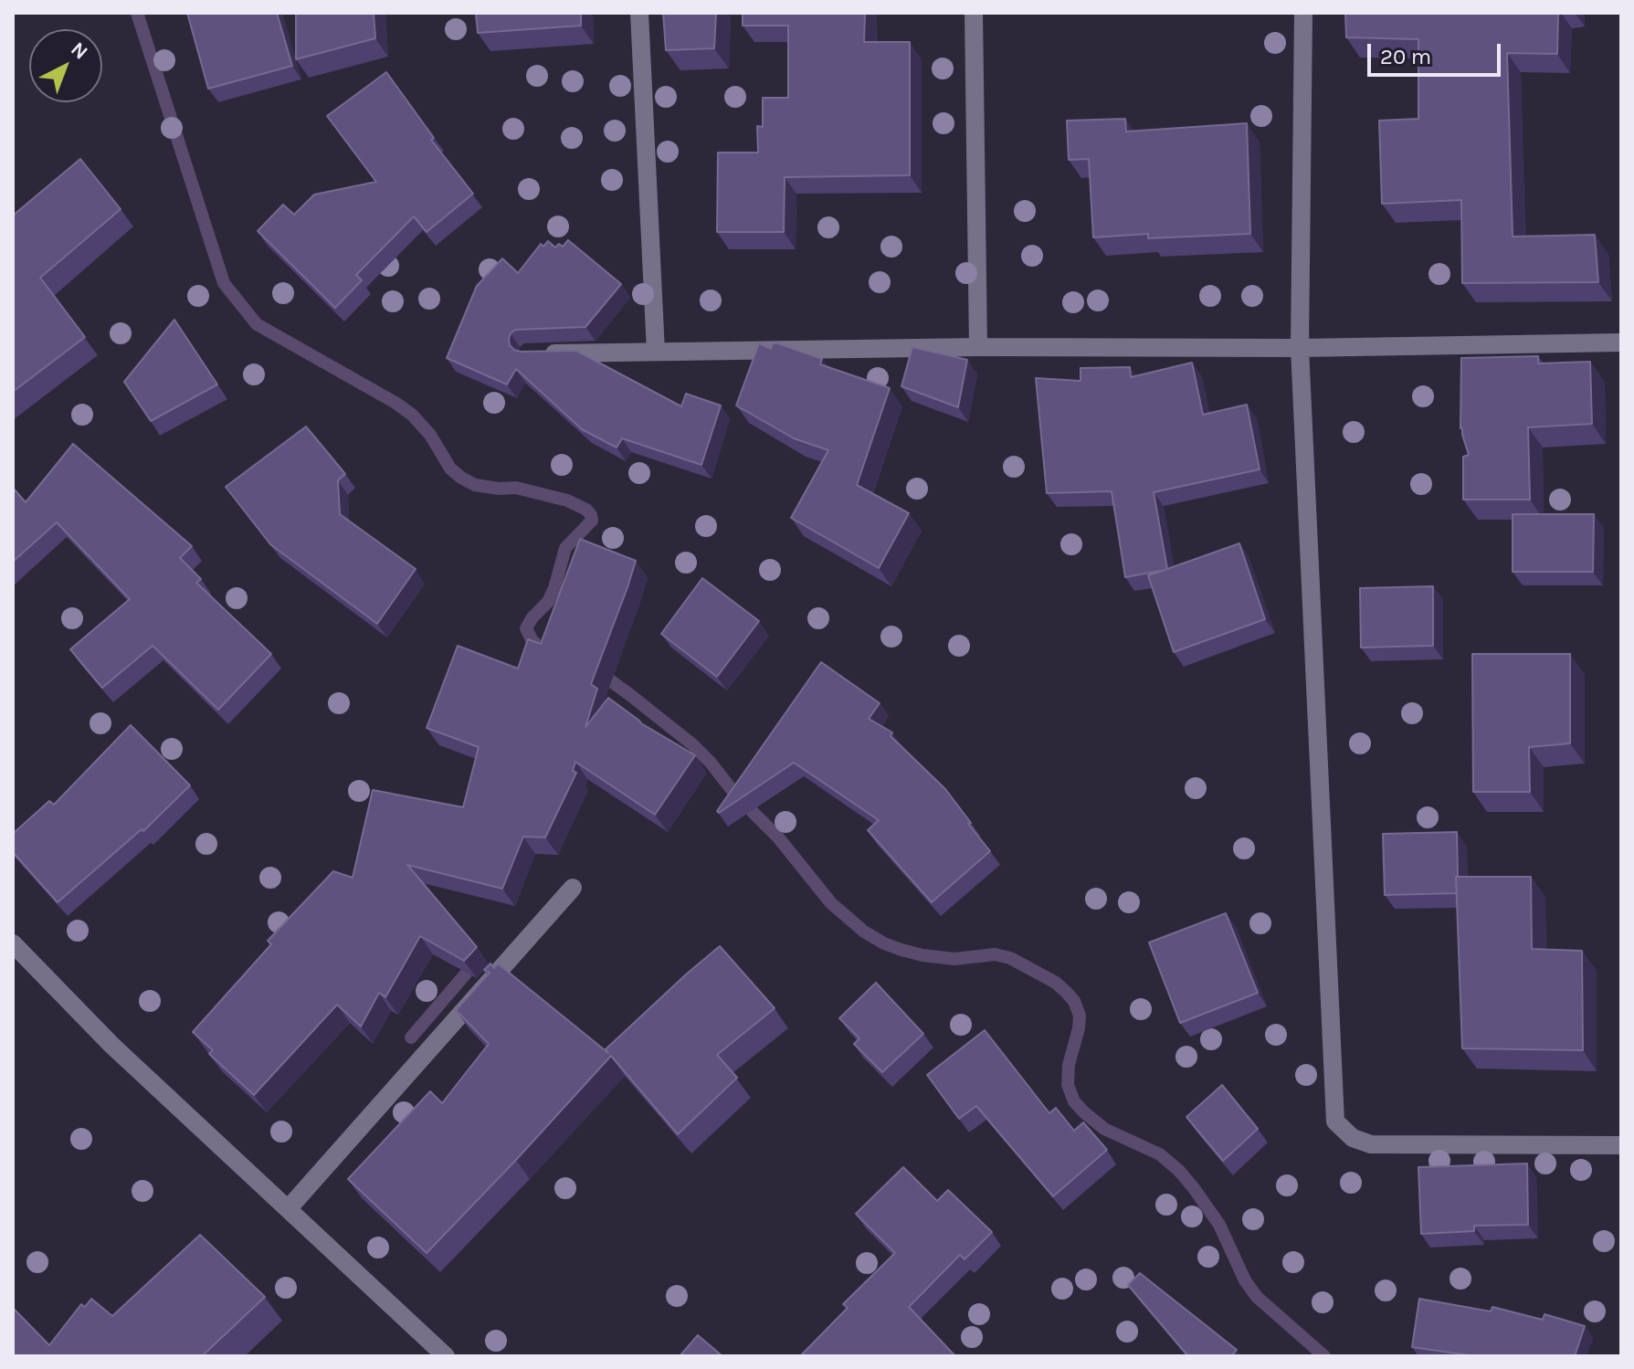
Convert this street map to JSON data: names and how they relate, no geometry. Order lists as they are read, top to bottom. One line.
{"scale_bar":"20 m","north":"top right"}
